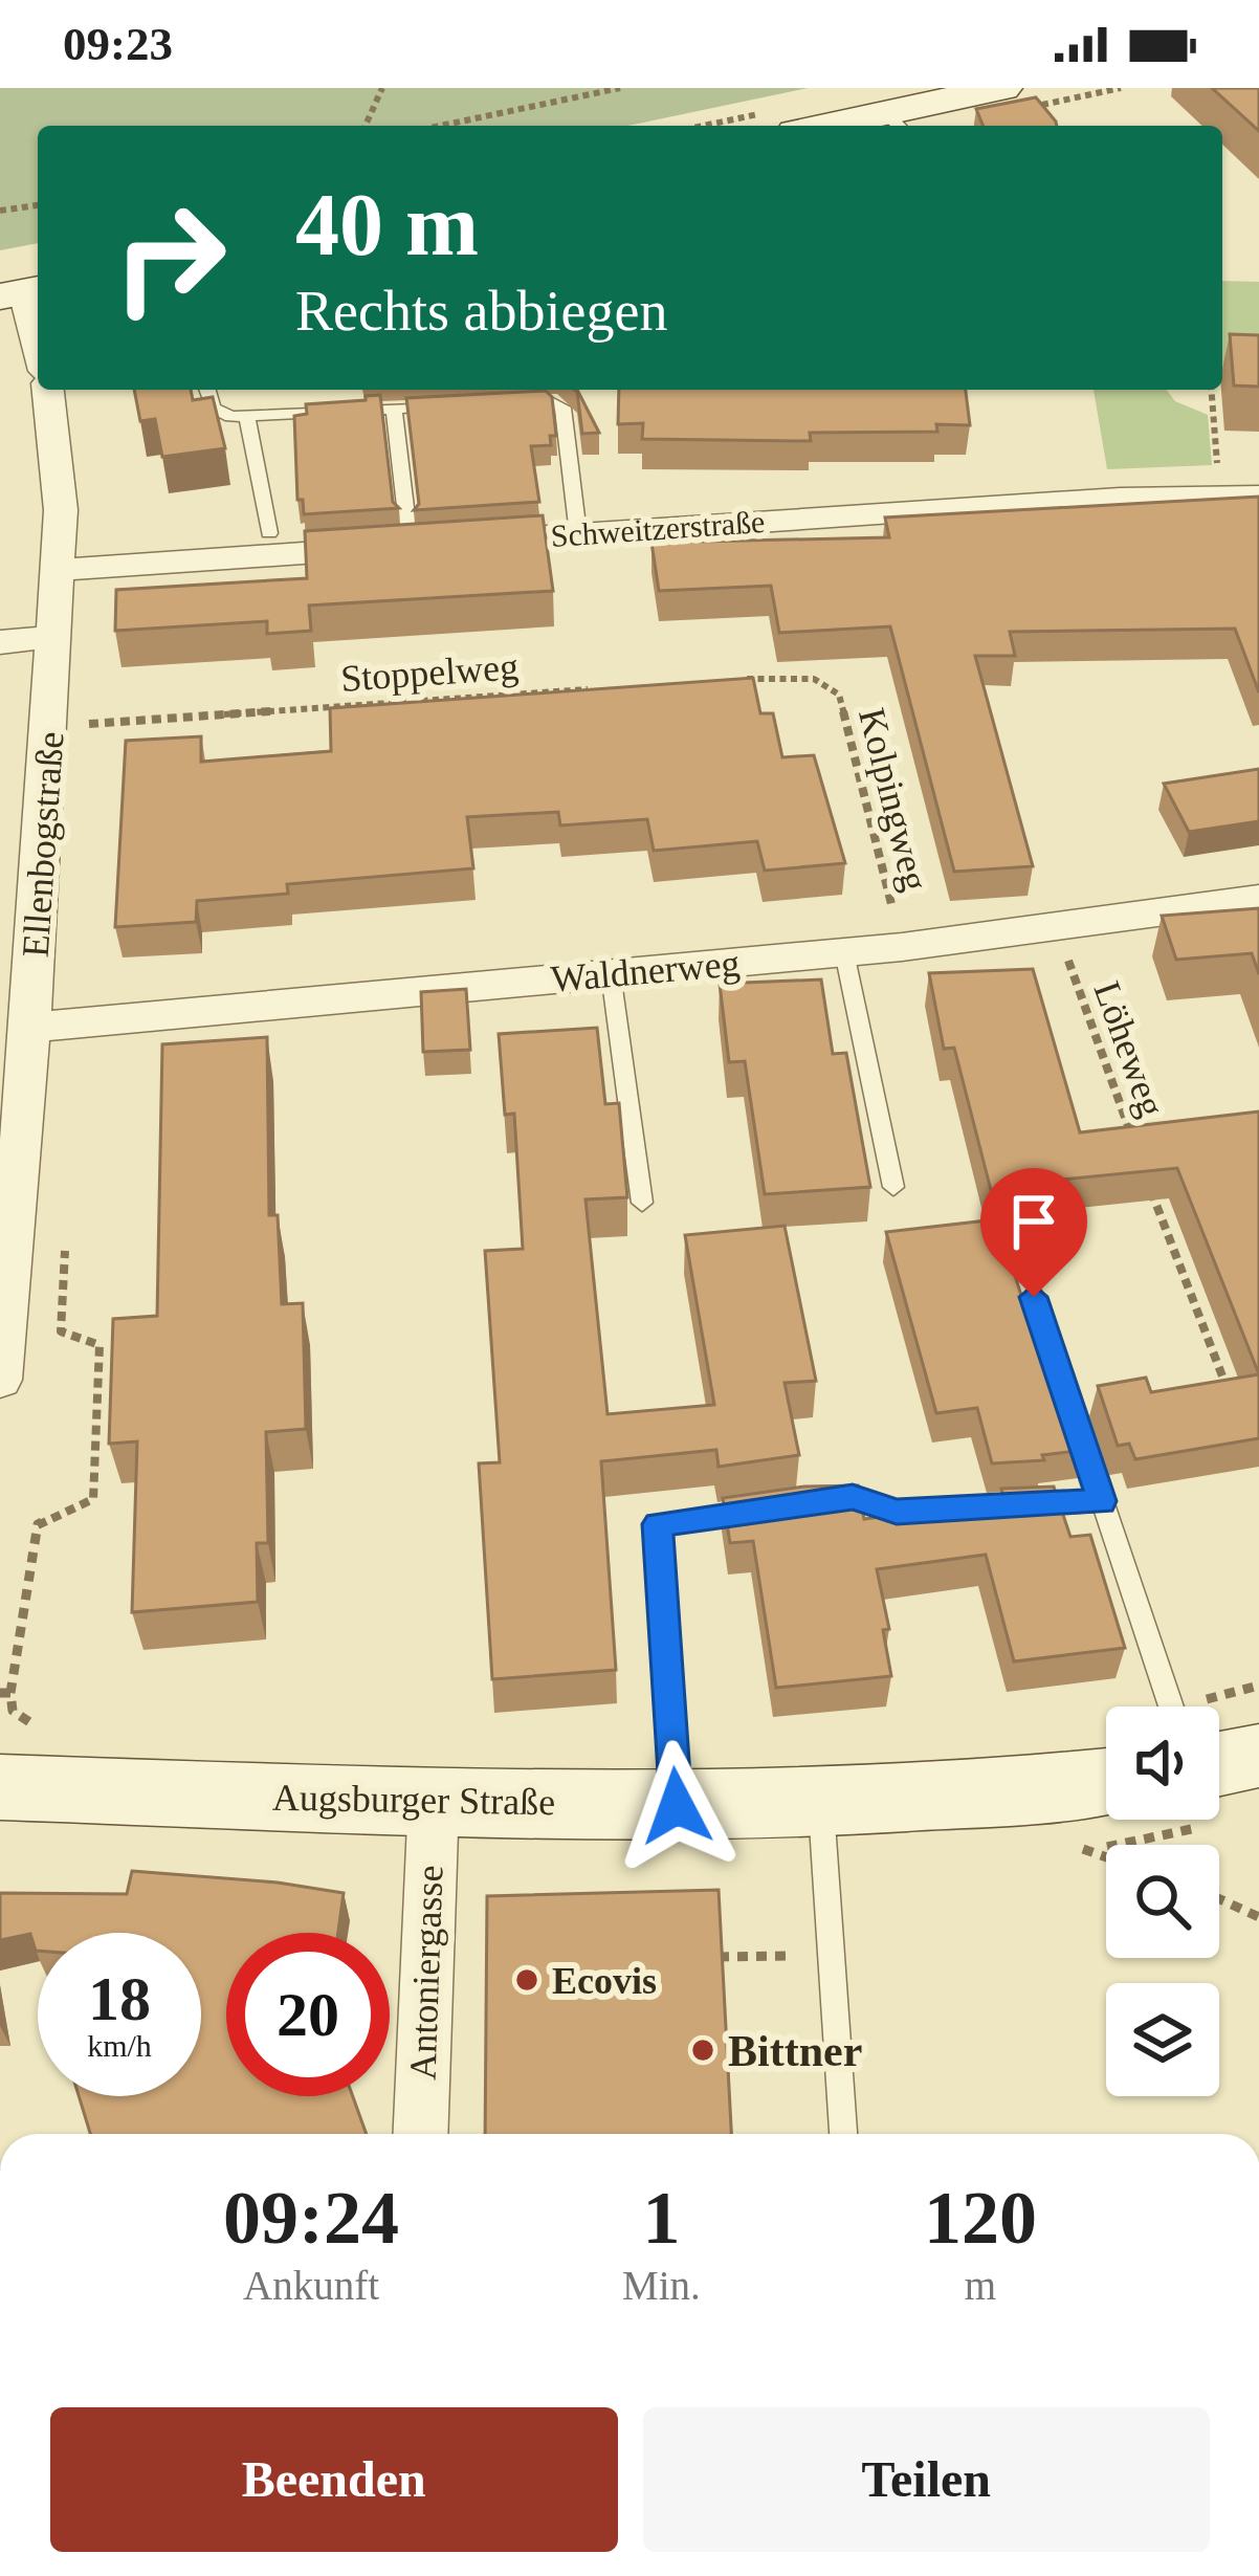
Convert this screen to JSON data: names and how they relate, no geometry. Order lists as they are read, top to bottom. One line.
{"streets":{"street":["Schweitzerstraße","Ellenbogstraße","Waldnerweg","Augsburger Straße","Antoniergasse"],"path":["Stoppelweg","Kolpingweg","Löheweg"]},"crossings":[["Schweitzerstraße","Ellenbogstraße"],["Stoppelweg","Ellenbogstraße"],["Kolpingweg","Waldnerweg"],["Ellenbogstraße","Waldnerweg"],["Waldnerweg","Löheweg"],["Augsburger Straße","Antoniergasse"]],"places":["Ecovis","Bittner"],"page":{"status":"09:23","turn":["40 m","Rechts abbiegen"],"speed":"18 km/h","limit":"20","eta":["09:24","Ankunft","1","Min.","120","m"],"buttons":["Beenden","Teilen"]}}
